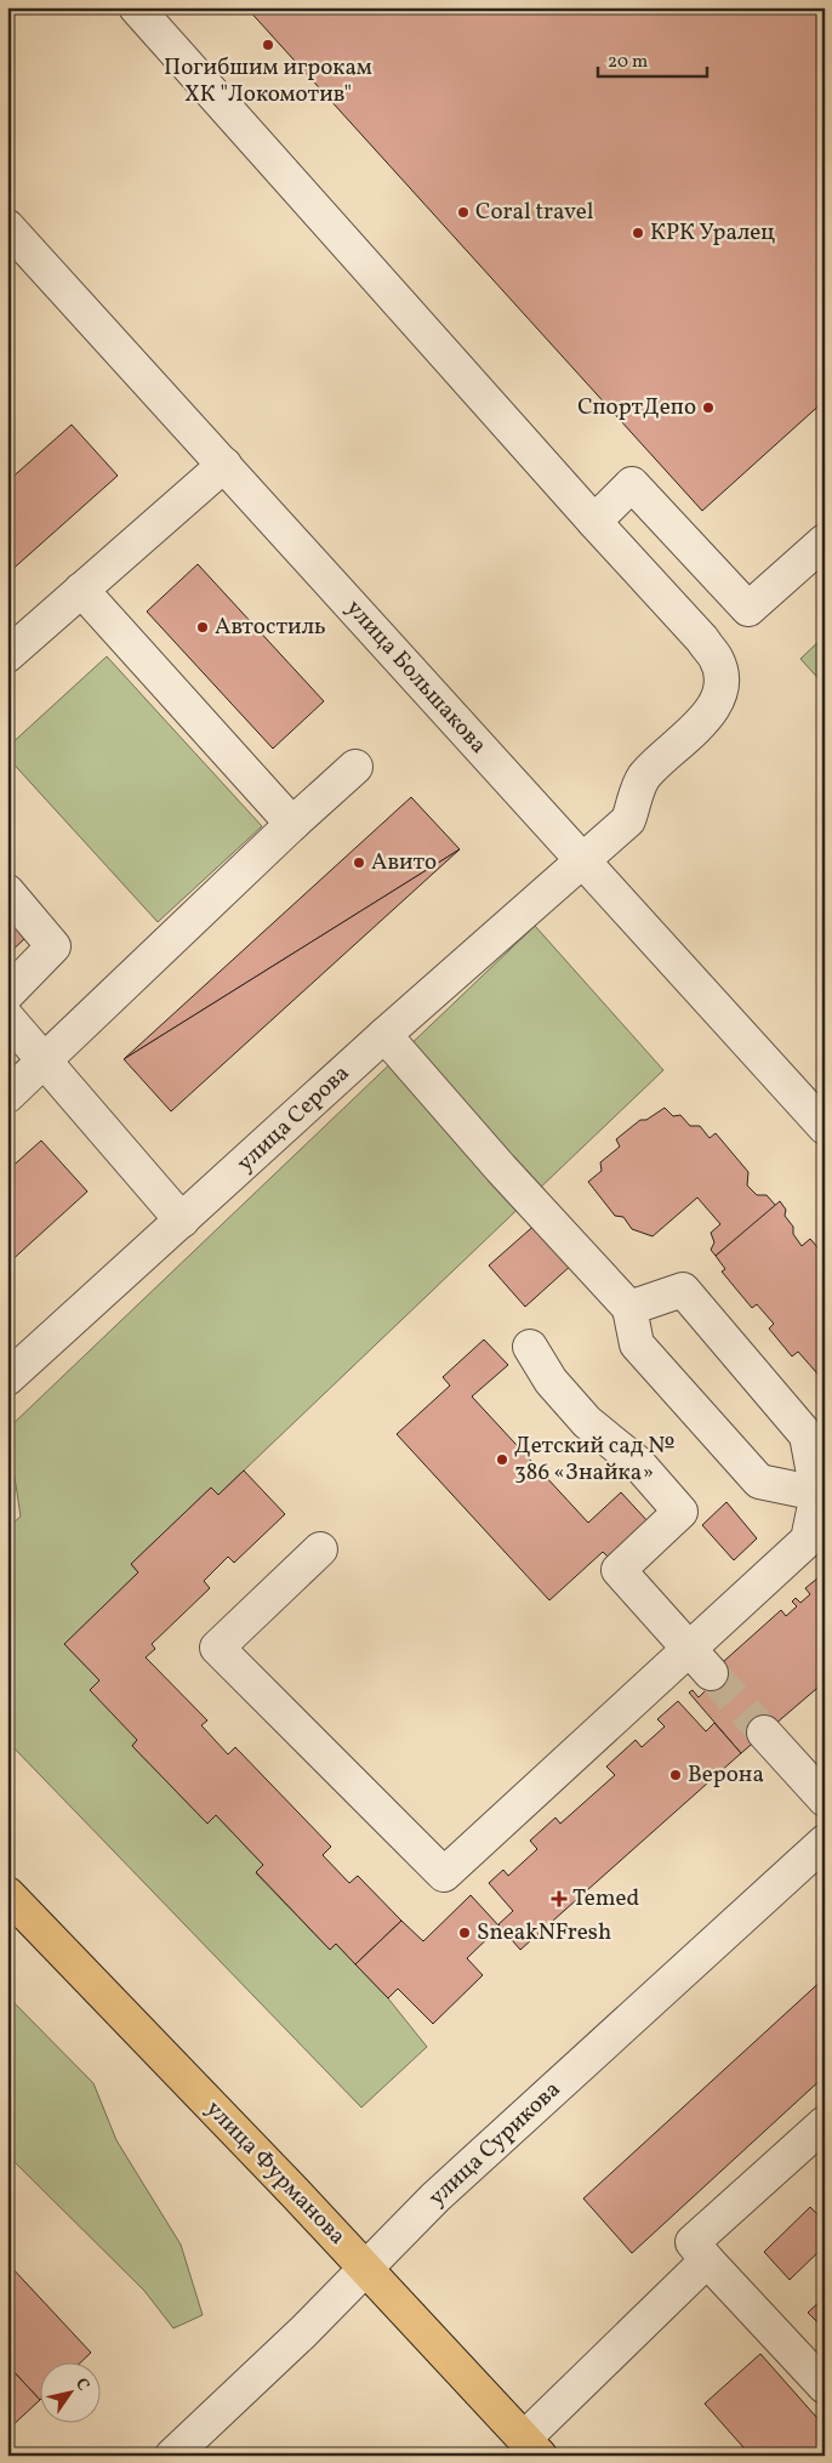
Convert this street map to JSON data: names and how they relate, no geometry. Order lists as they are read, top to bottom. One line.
{"streets":{"main road":["улица Фурманова"],"street":["улица Большакова","улица Серова","улица Сурикова"]},"crossings":[["улица Большакова","улица Серова"],["улица Сурикова","улица Фурманова"]],"places":{"other":["Погибшим игрокам ХК \"Локомотив\"","Coral travel","КРК Уралец","СпортДепо","Автостиль","Авито","Детский сад № 386 «Знайка»","Верона","SneakNFresh"],"health":["Temed"]},"scale_bar":"20 m","north":"top right"}
